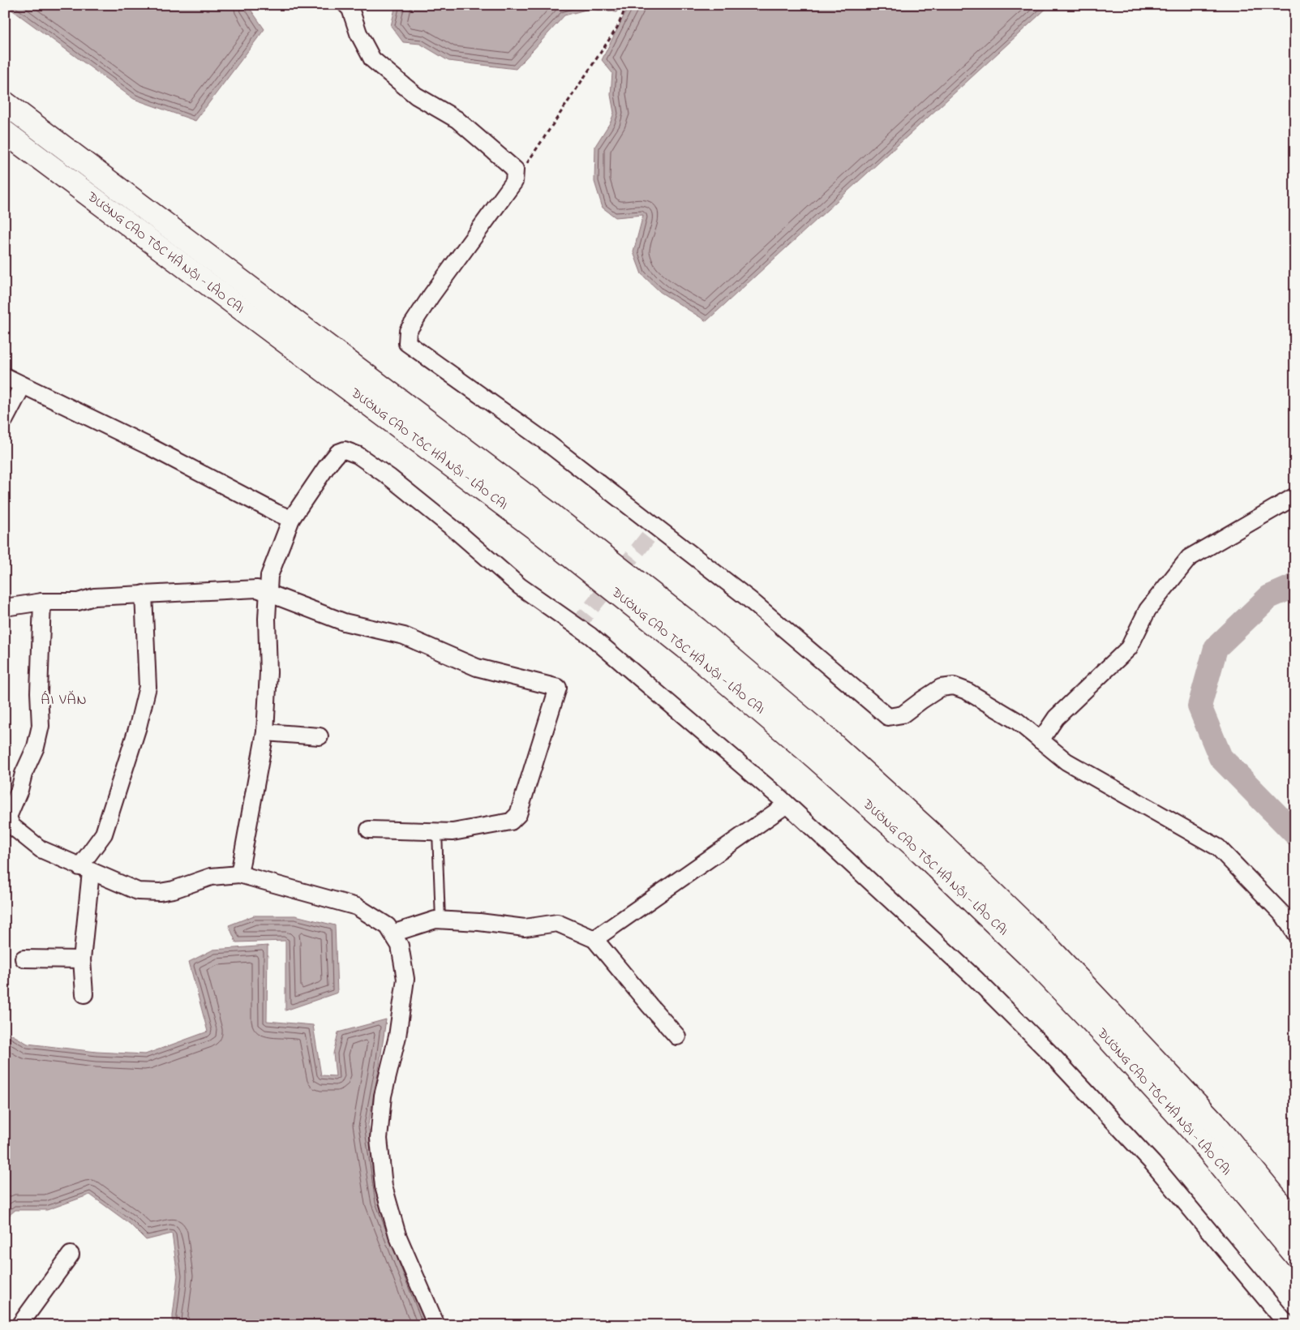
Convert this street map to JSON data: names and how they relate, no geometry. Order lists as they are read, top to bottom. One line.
{"streets":{"highway":["ĐƯỜNG CAO TỐC HÀ NỘI - LÀO CAI"]},"districts":["ÁI VĂN"]}
